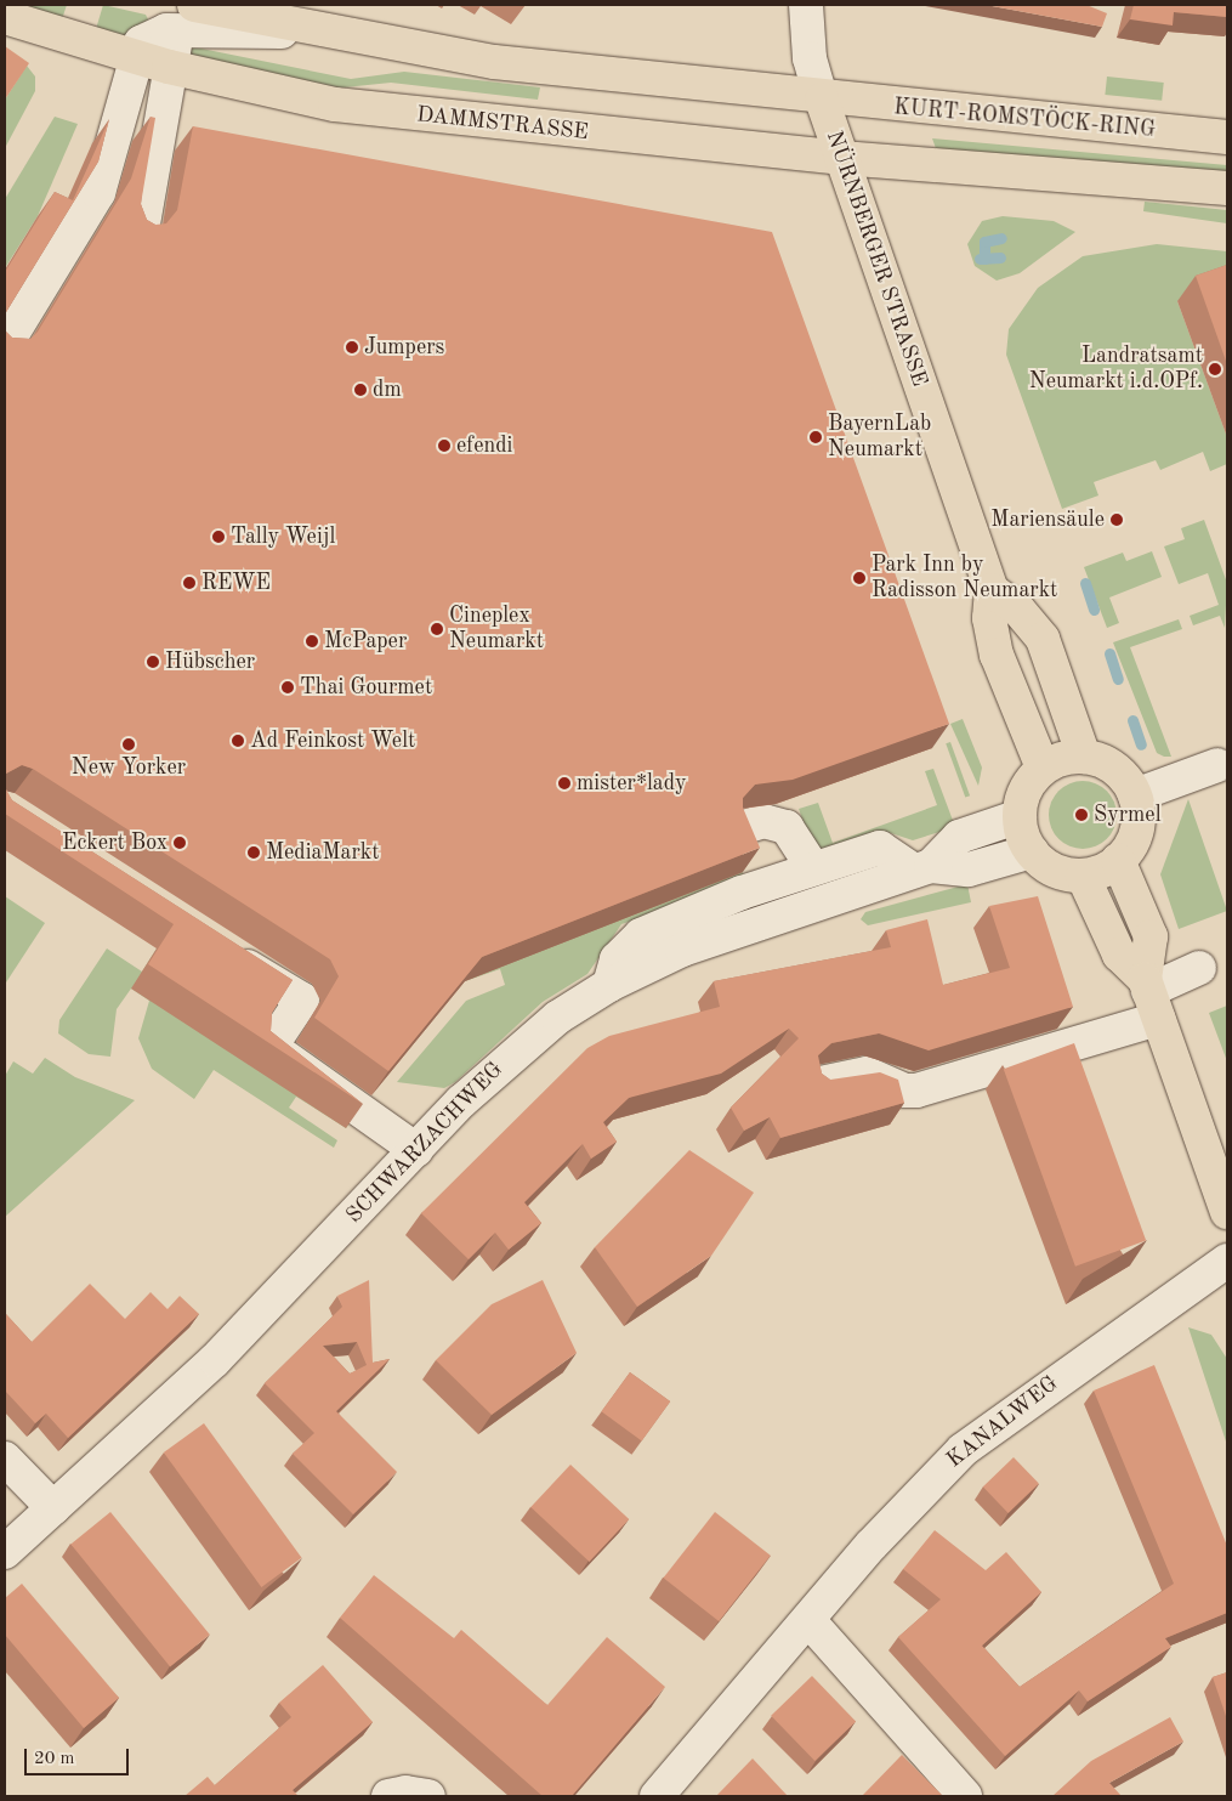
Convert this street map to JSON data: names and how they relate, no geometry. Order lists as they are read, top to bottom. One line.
{"streets":{"main road":["KURT-ROMSTÖCK-RING","DAMMSTRASSE","NÜRNBERGER STRASSE"],"street":["SCHWARZACHWEG","KANALWEG"]},"crossings":[["KURT-ROMSTÖCK-RING","NÜRNBERGER STRASSE"],["DAMMSTRASSE","NÜRNBERGER STRASSE"],["NÜRNBERGER STRASSE","SCHWARZACHWEG"]],"places":["Jumpers","Landratsamt Neumarkt i.d.OPf.","dm","BayernLab Neumarkt","efendi","Mariensäule","Tally Weijl","Park Inn by Radisson Neumarkt","REWE","Cineplex Neumarkt","McPaper","Hübscher","Thai Gourmet","Ad Feinkost Welt","New Yorker","mister*lady","Syrmel","Eckert Box","MediaMarkt"],"scale_bar":"20 m"}
